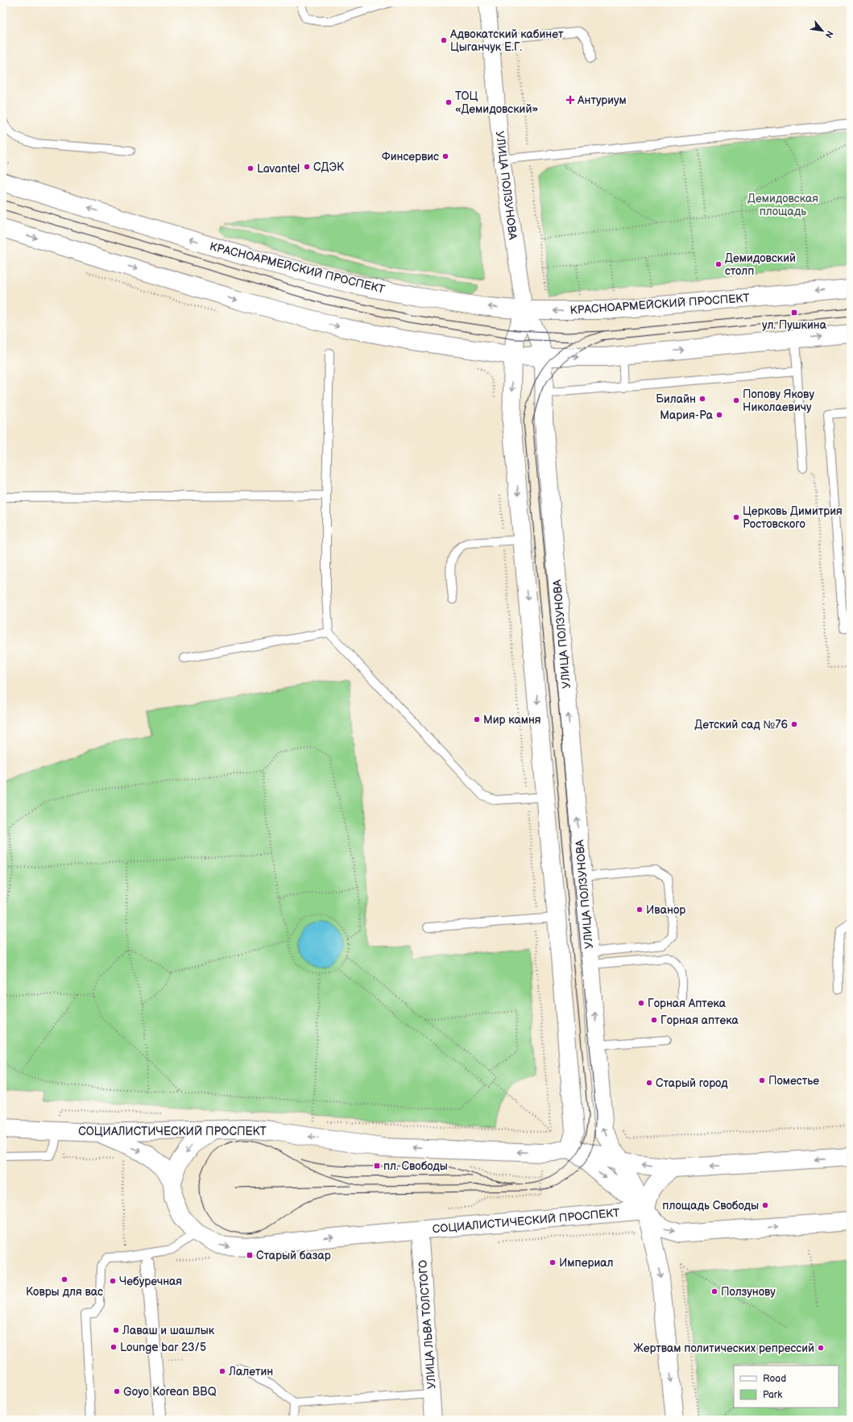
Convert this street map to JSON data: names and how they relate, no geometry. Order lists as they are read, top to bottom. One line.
{"streets":{"street":["УЛИЦА ПОЛЗУНОВА","КРАСНОАРМЕЙСКИЙ ПРОСПЕКТ","СОЦИАЛИСТИЧЕСКИЙ ПРОСПЕКТ","УЛИЦА ЛЬВА ТОЛСТОГО"]},"crossings":[["УЛИЦА ПОЛЗУНОВА","КРАСНОАРМЕЙСКИЙ ПРОСПЕКТ"],["УЛИЦА ПОЛЗУНОВА","СОЦИАЛИСТИЧЕСКИЙ ПРОСПЕКТ"],["СОЦИАЛИСТИЧЕСКИЙ ПРОСПЕКТ","УЛИЦА ЛЬВА ТОЛСТОГО"]],"parks":["Демидовская площадь"],"places":{"other":["Адвокатский кабинет Цыганчук Е.Г.","ТОЦ «Демидовский»","Финсервис","СДЭК","Lavantel","Демидовский столп","Билайн","Попову Якову Николаевичу","Мария-Ра","Церковь Димитрия Ростовского","Мир камня","Детский сад №76","Иванор","Горная Аптека","Горная аптека","Поместье","Старый город","площадь Свободы","Империал","Ковры для вас","Чебуречная","Ползунову","Лаваш и шашлык","Lounge bar 23/5","Жертвам политических репрессий","Лалетин","Goyo Korean BBQ"],"health":["Антуриум"],"transit":["ул. Пушкина","пл. Свободы","Старый базар"]},"legend":["Road","Park"],"north":"bottom right"}
